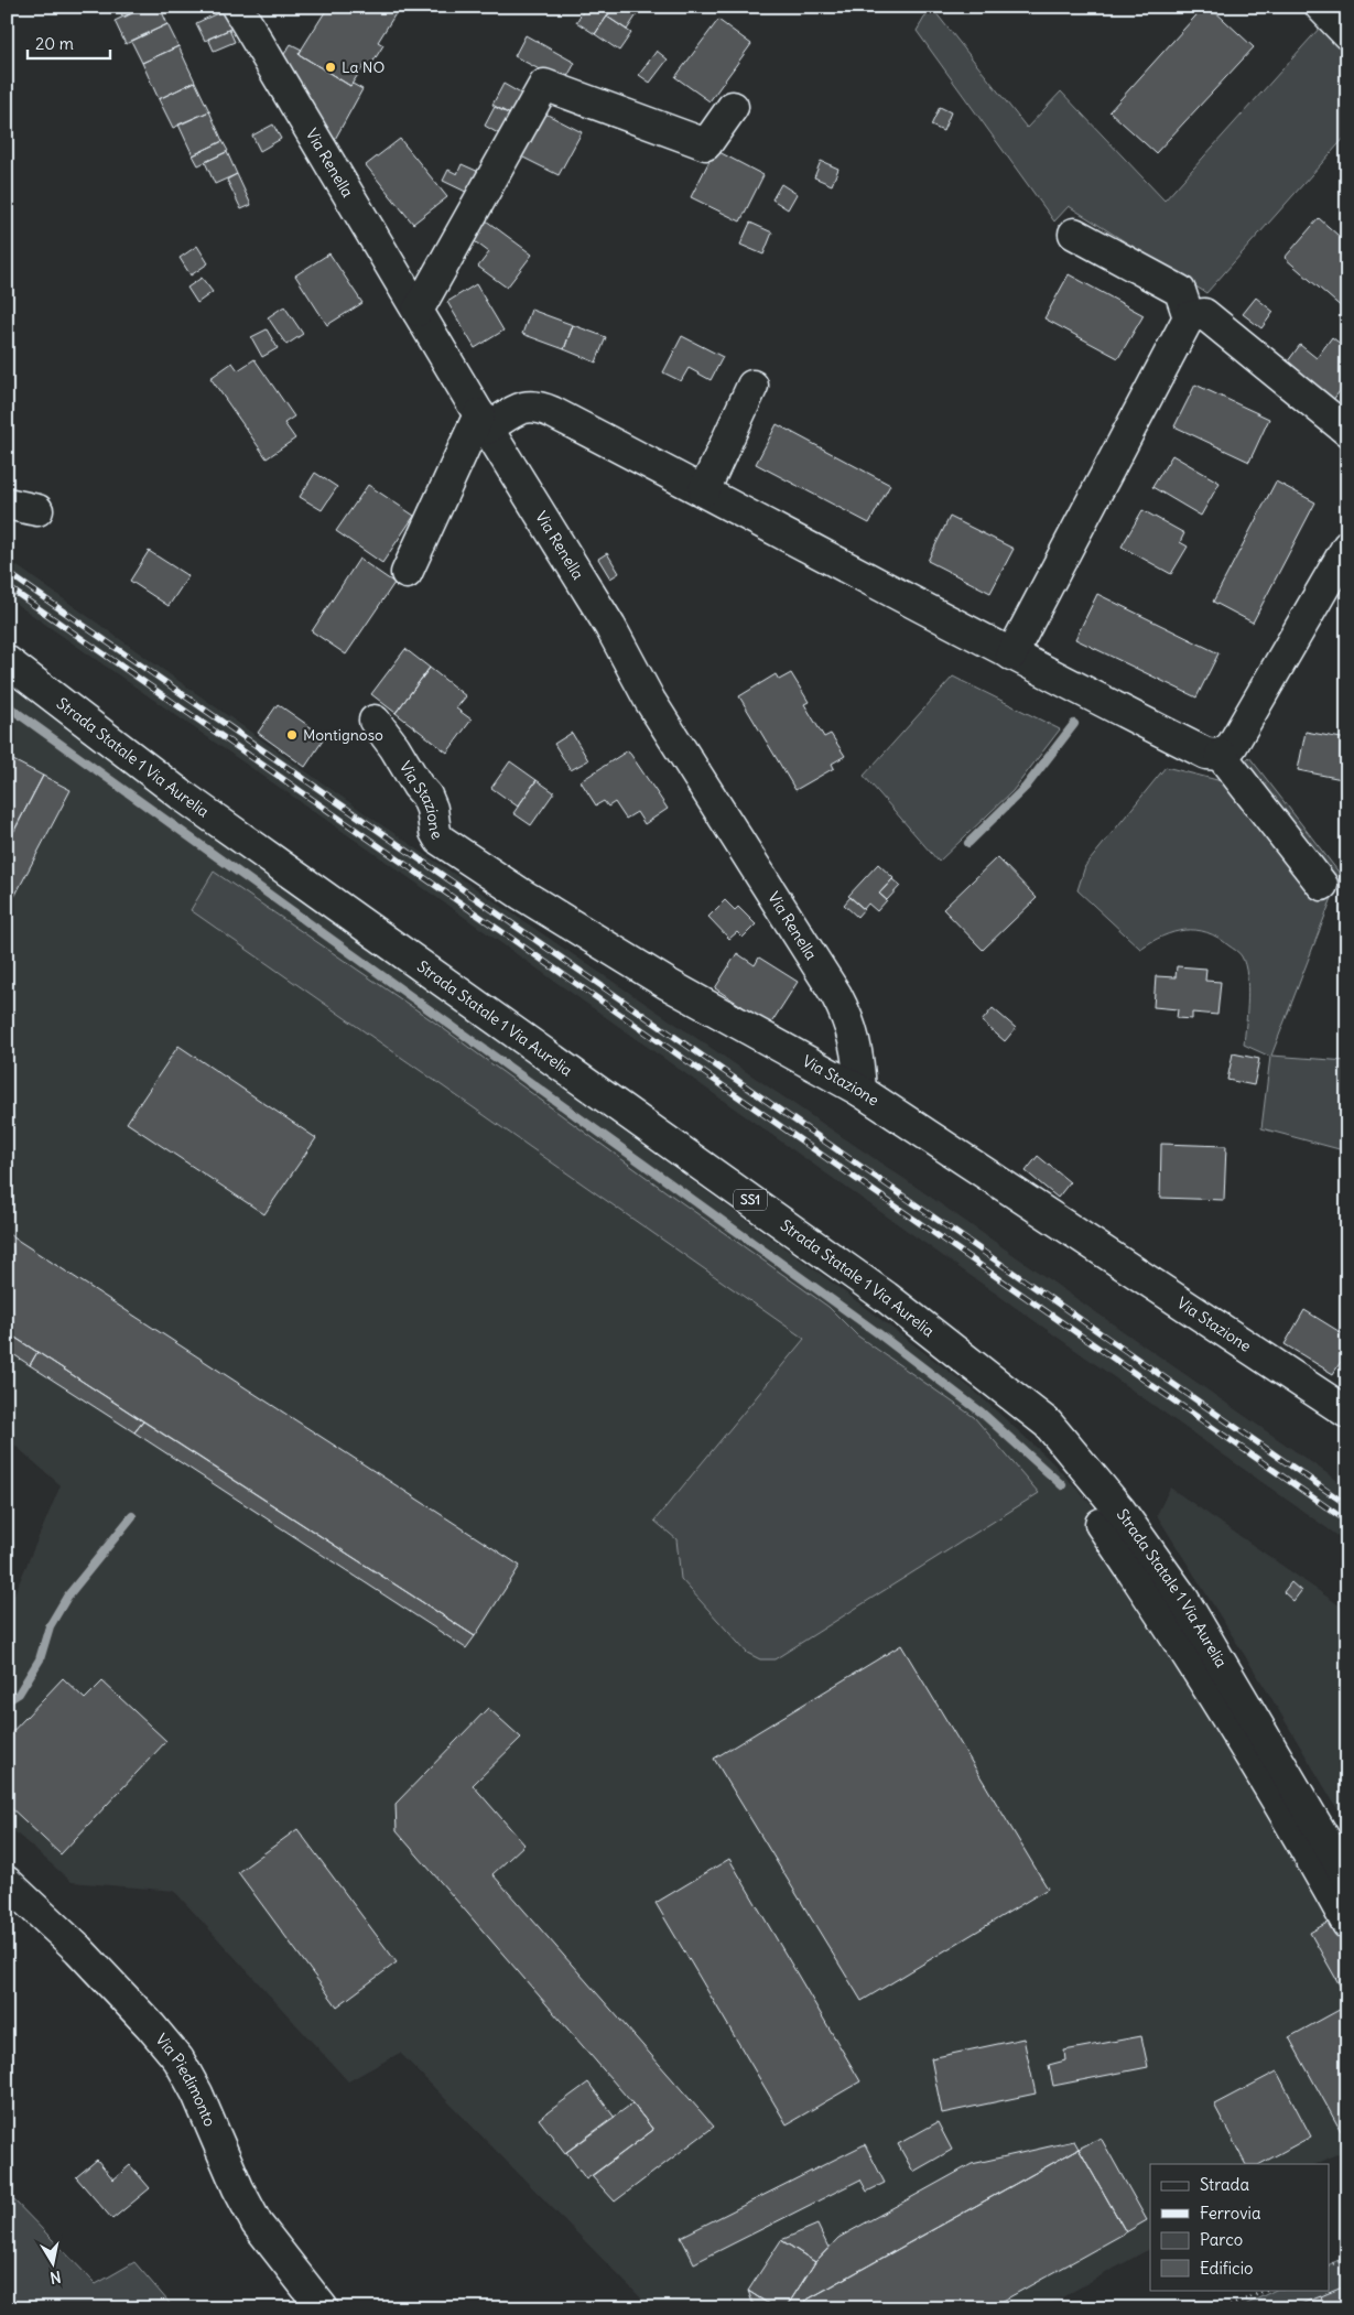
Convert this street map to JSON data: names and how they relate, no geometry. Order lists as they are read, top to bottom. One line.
{"streets":{"street":["Via Renella","Strada Statale 1 Via Aurelia","Via Stazione","SS1","Via Piedimonto"]},"crossings":[["Via Renella","Via Stazione"]],"places":["La NO","Montignoso"],"legend":["Strada","Ferrovia","Parco","Edificio"],"scale_bar":"20 m","north":"bottom"}
